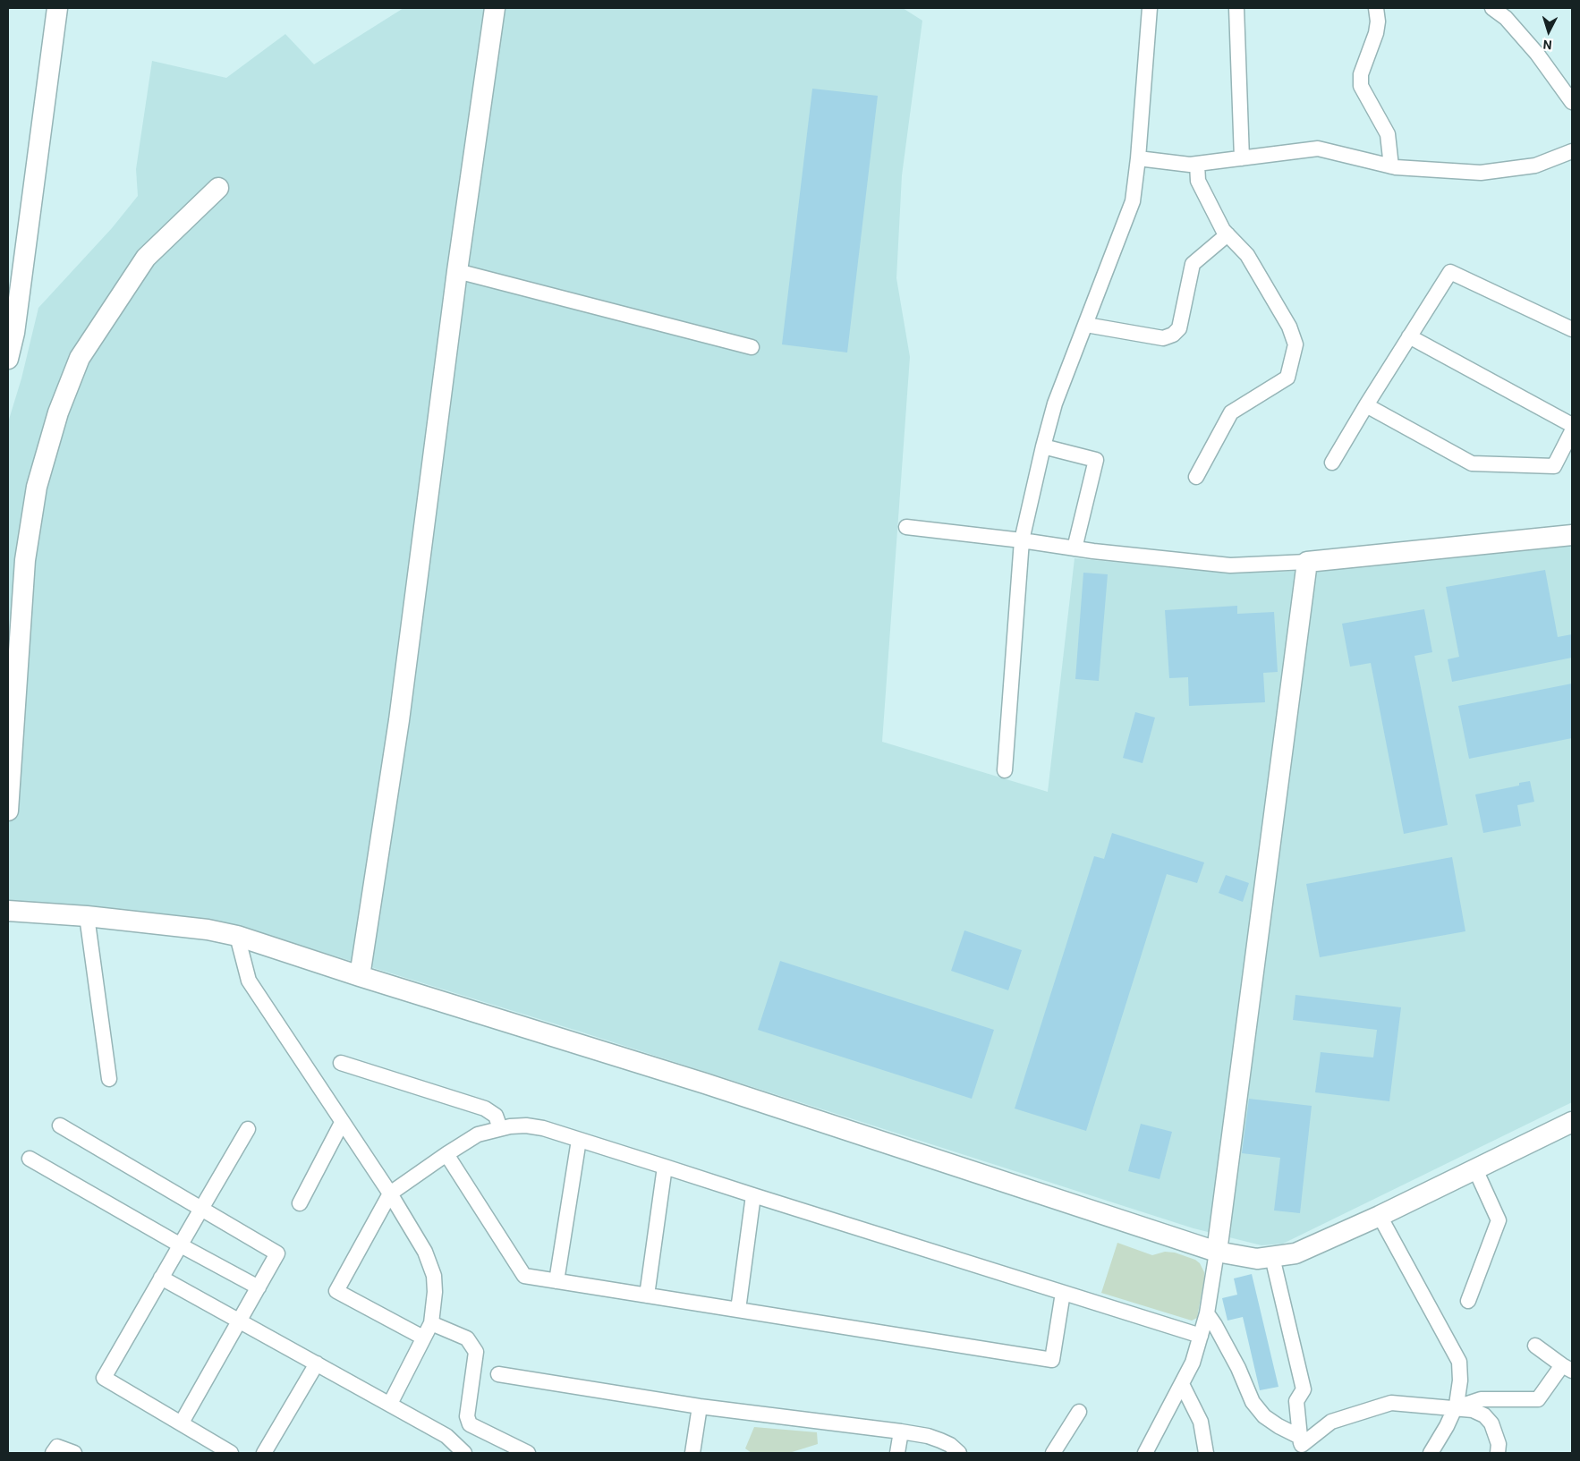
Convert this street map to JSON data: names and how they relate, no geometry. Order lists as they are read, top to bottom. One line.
{"north":"bottom"}
